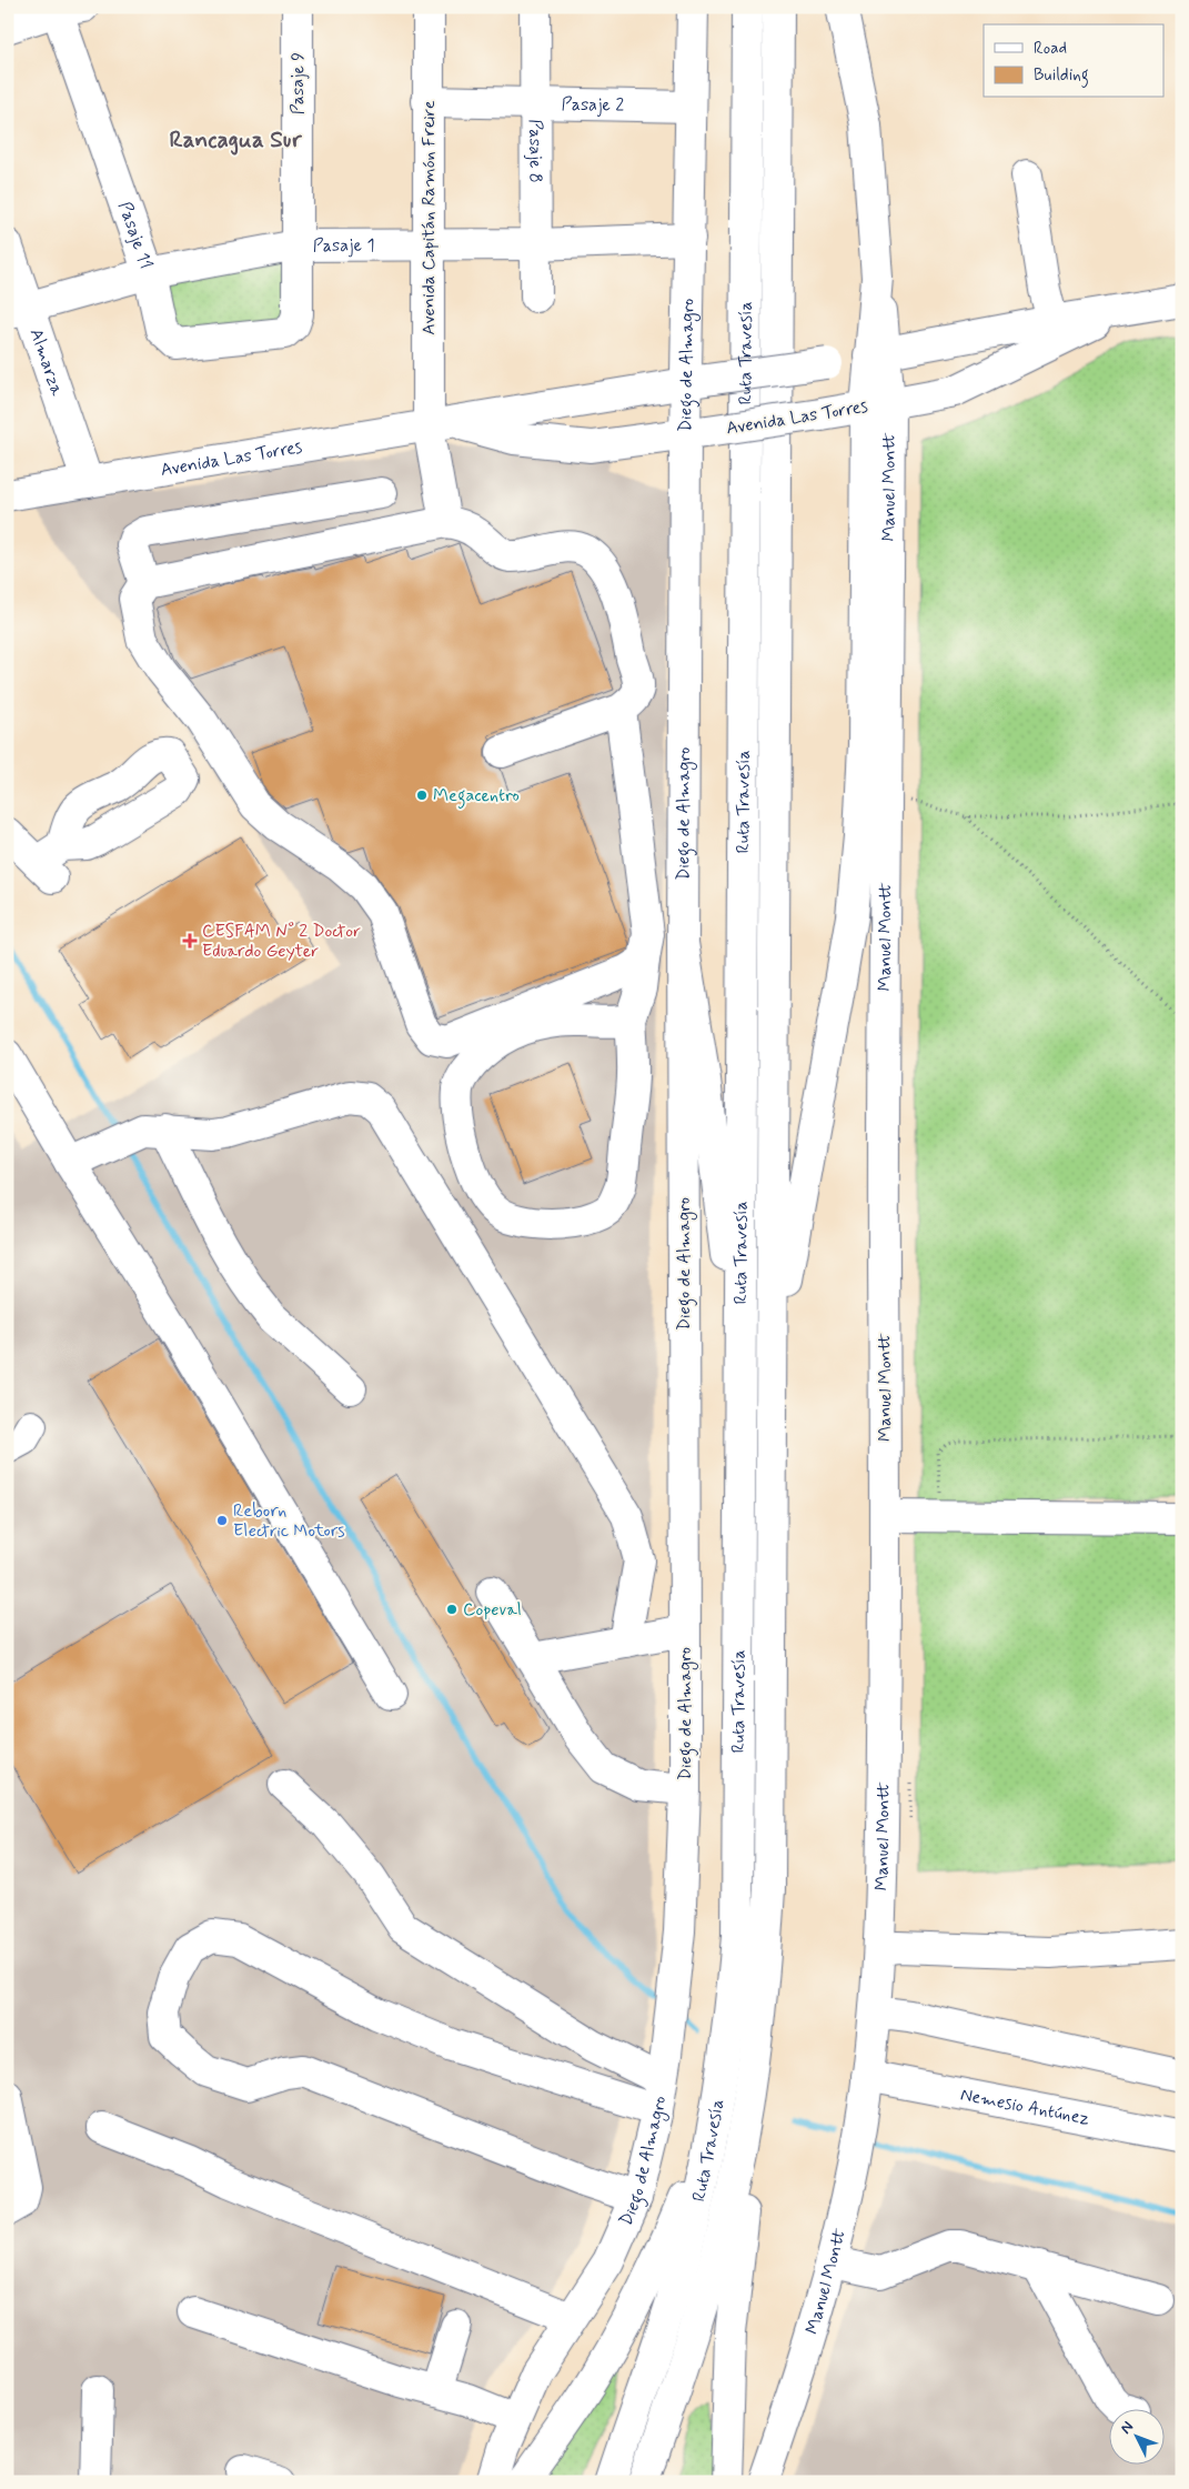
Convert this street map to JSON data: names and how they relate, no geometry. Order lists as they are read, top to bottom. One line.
{"streets":{"main road":["Pasaje 9","Pasaje 2","Pasaje 8","Avenida Capitán Ramón Freire","Pasaje 11","Pasaje 1","Ruta Travesía","Almarza","Diego de Almagro","Avenida Las Torres","Manuel Montt","Nemesio Antúnez"]},"crossings":[["Pasaje 9","Pasaje 11"],["Pasaje 9","Pasaje 1"],["Pasaje 2","Pasaje 8"],["Pasaje 2","Avenida Capitán Ramón Freire"],["Pasaje 2","Diego de Almagro"],["Pasaje 8","Pasaje 1"],["Avenida Capitán Ramón Freire","Pasaje 1"],["Avenida Capitán Ramón Freire","Avenida Las Torres"],["Pasaje 11","Pasaje 1"],["Pasaje 1","Almarza"],["Pasaje 1","Diego de Almagro"],["Almarza","Avenida Las Torres"],["Diego de Almagro","Avenida Las Torres"],["Avenida Las Torres","Manuel Montt"],["Manuel Montt","Nemesio Antúnez"]],"districts":["Rancagua Sur"],"places":{"other":["Megacentro","Reborn Electric Motors","Copeval"],"health":["CESFAM N° 2 Doctor Eduardo Geyter"]},"legend":["Road","Building"],"north":"top left"}
